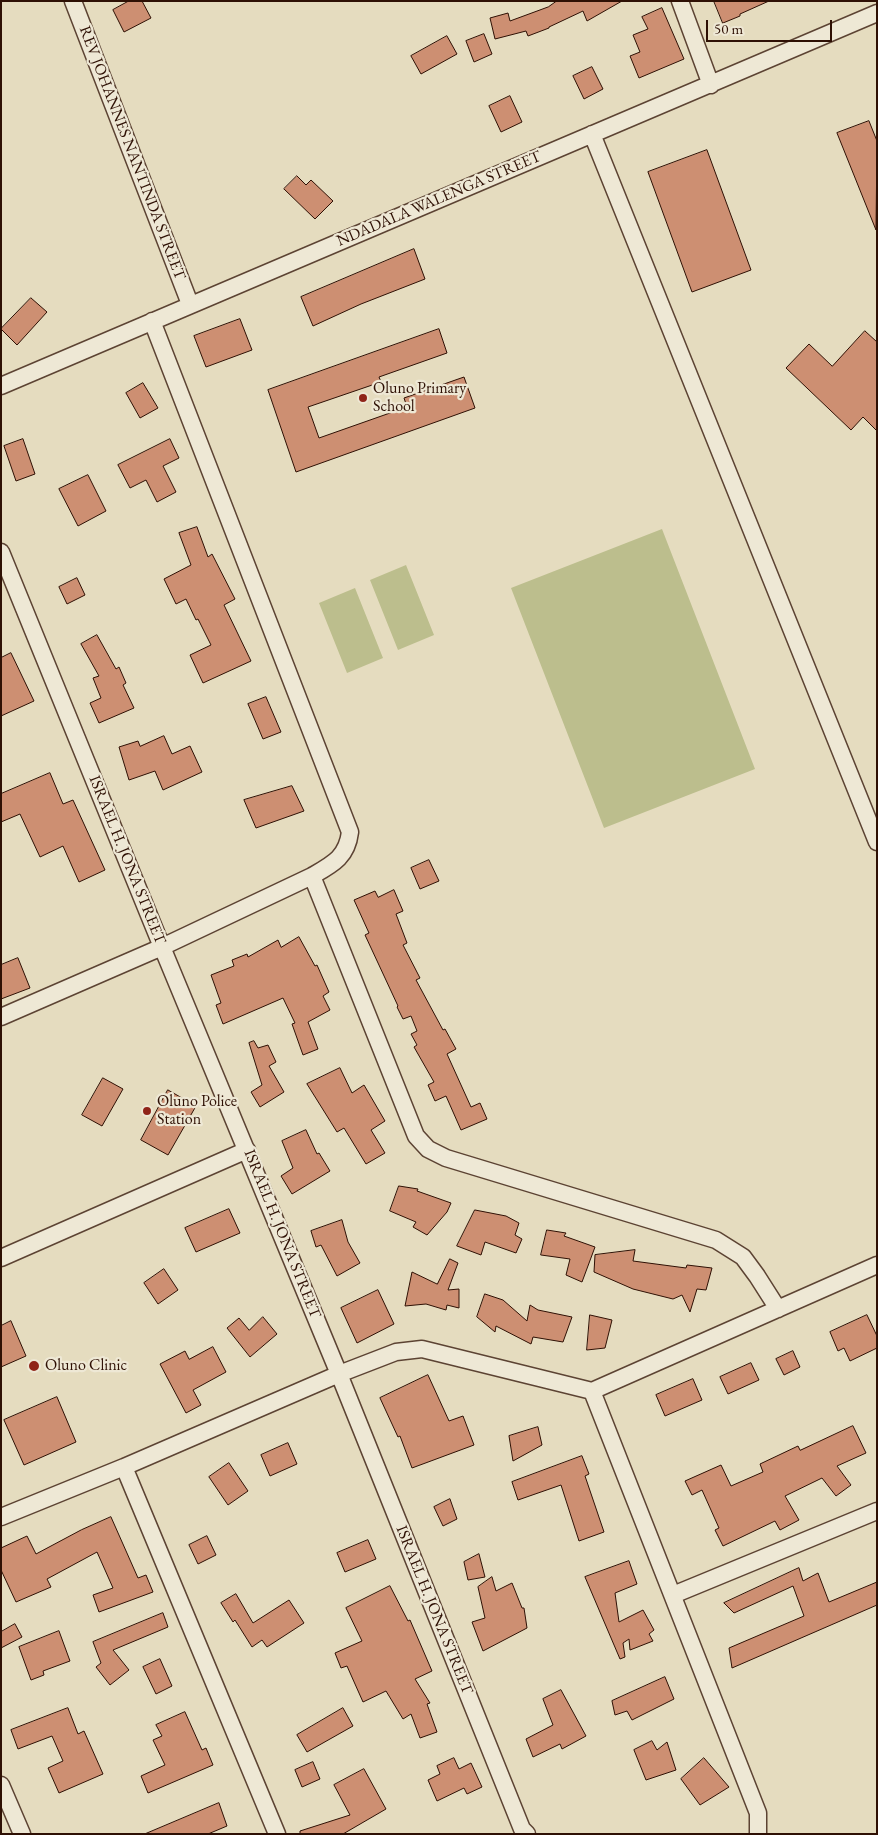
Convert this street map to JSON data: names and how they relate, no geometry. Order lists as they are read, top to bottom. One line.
{"streets":{"street":["REV JOHANNES NANTINDA STREET","NDADALA WALENGA STREET","ISRAEL H. JONA STREET"]},"crossings":[["REV JOHANNES NANTINDA STREET","NDADALA WALENGA STREET"]],"places":["Oluno Primary School","Oluno Police Station","Oluno Clinic"],"scale_bar":"50 m"}
